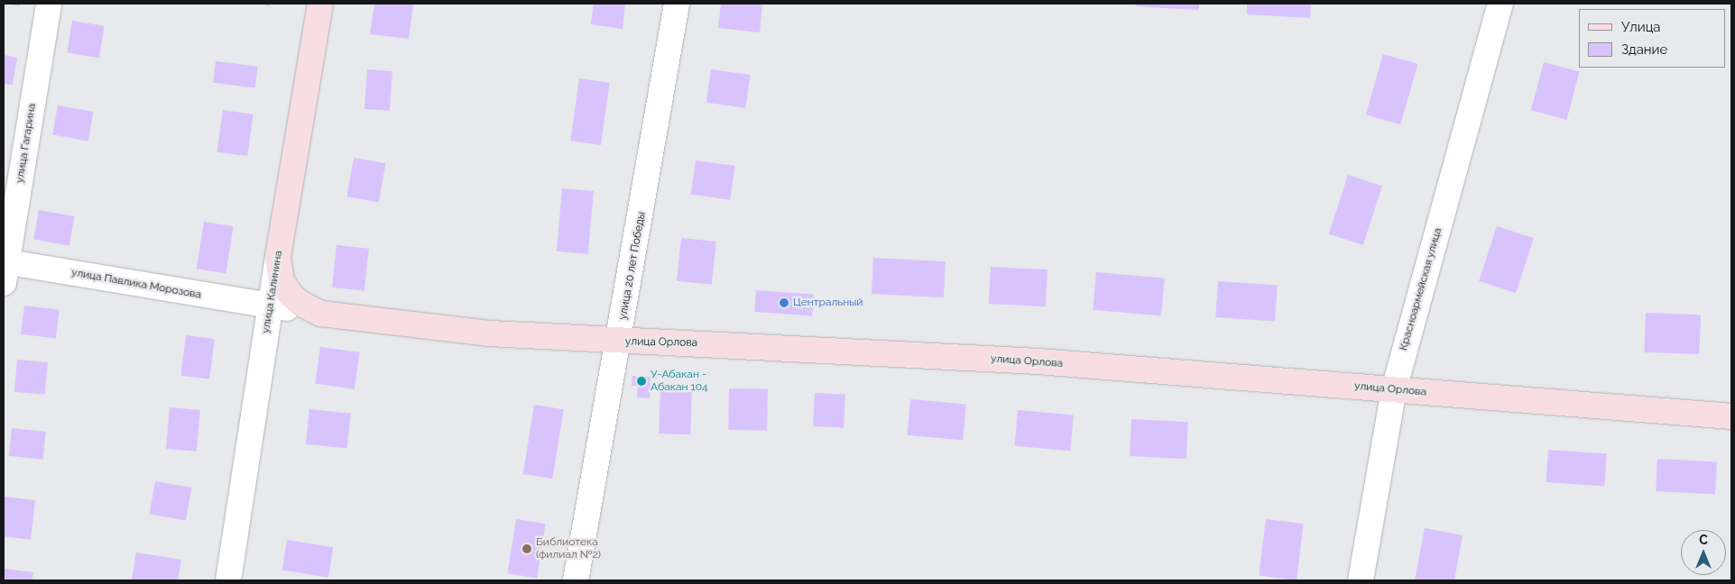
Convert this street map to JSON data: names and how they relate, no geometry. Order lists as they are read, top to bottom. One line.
{"streets":{"main road":["улица Калинина","улица Орлова"],"street":["улица Гагарина","улица 20 лет Победы","улица Павлика Морозова","Красноармейская улица"]},"crossings":[["улица Гагарина","улица Павлика Морозова"],["улица 20 лет Победы","улица Орлова"],["улица Павлика Морозова","улица Калинина"],["улица Павлика Морозова","улица Орлова"],["Красноармейская улица","улица Орлова"],["улица Калинина","улица Орлова"]],"places":["Центральный","У-Абакан - Абакан 104","Библиотека (филиал №2)"],"legend":["Улица","Здание"],"north":"top"}
